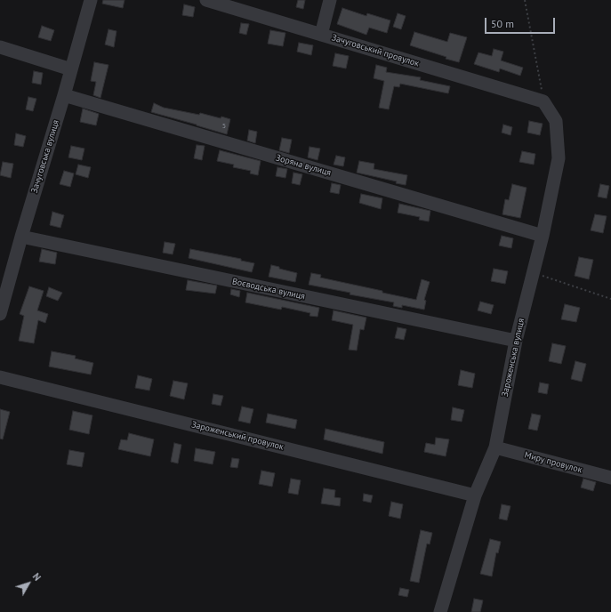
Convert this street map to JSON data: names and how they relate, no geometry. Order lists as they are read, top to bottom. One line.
{"streets":{"street":["Зачуговський провулок","Зачуговська вулиця","Зоряна вулиця","Воєводська вулиця","Зароженська вулиця","Зароженський провулок","Миру провулок"]},"crossings":[["Зачуговський провулок","Зароженська вулиця"],["Зачуговська вулиця","Зоряна вулиця"],["Зачуговська вулиця","Воєводська вулиця"],["Зоряна вулиця","Зароженська вулиця"],["Воєводська вулиця","Зароженська вулиця"],["Зароженська вулиця","Зароженський провулок"],["Зароженська вулиця","Миру провулок"]],"house_numbers":["5"],"scale_bar":"50 m","north":"top right"}
